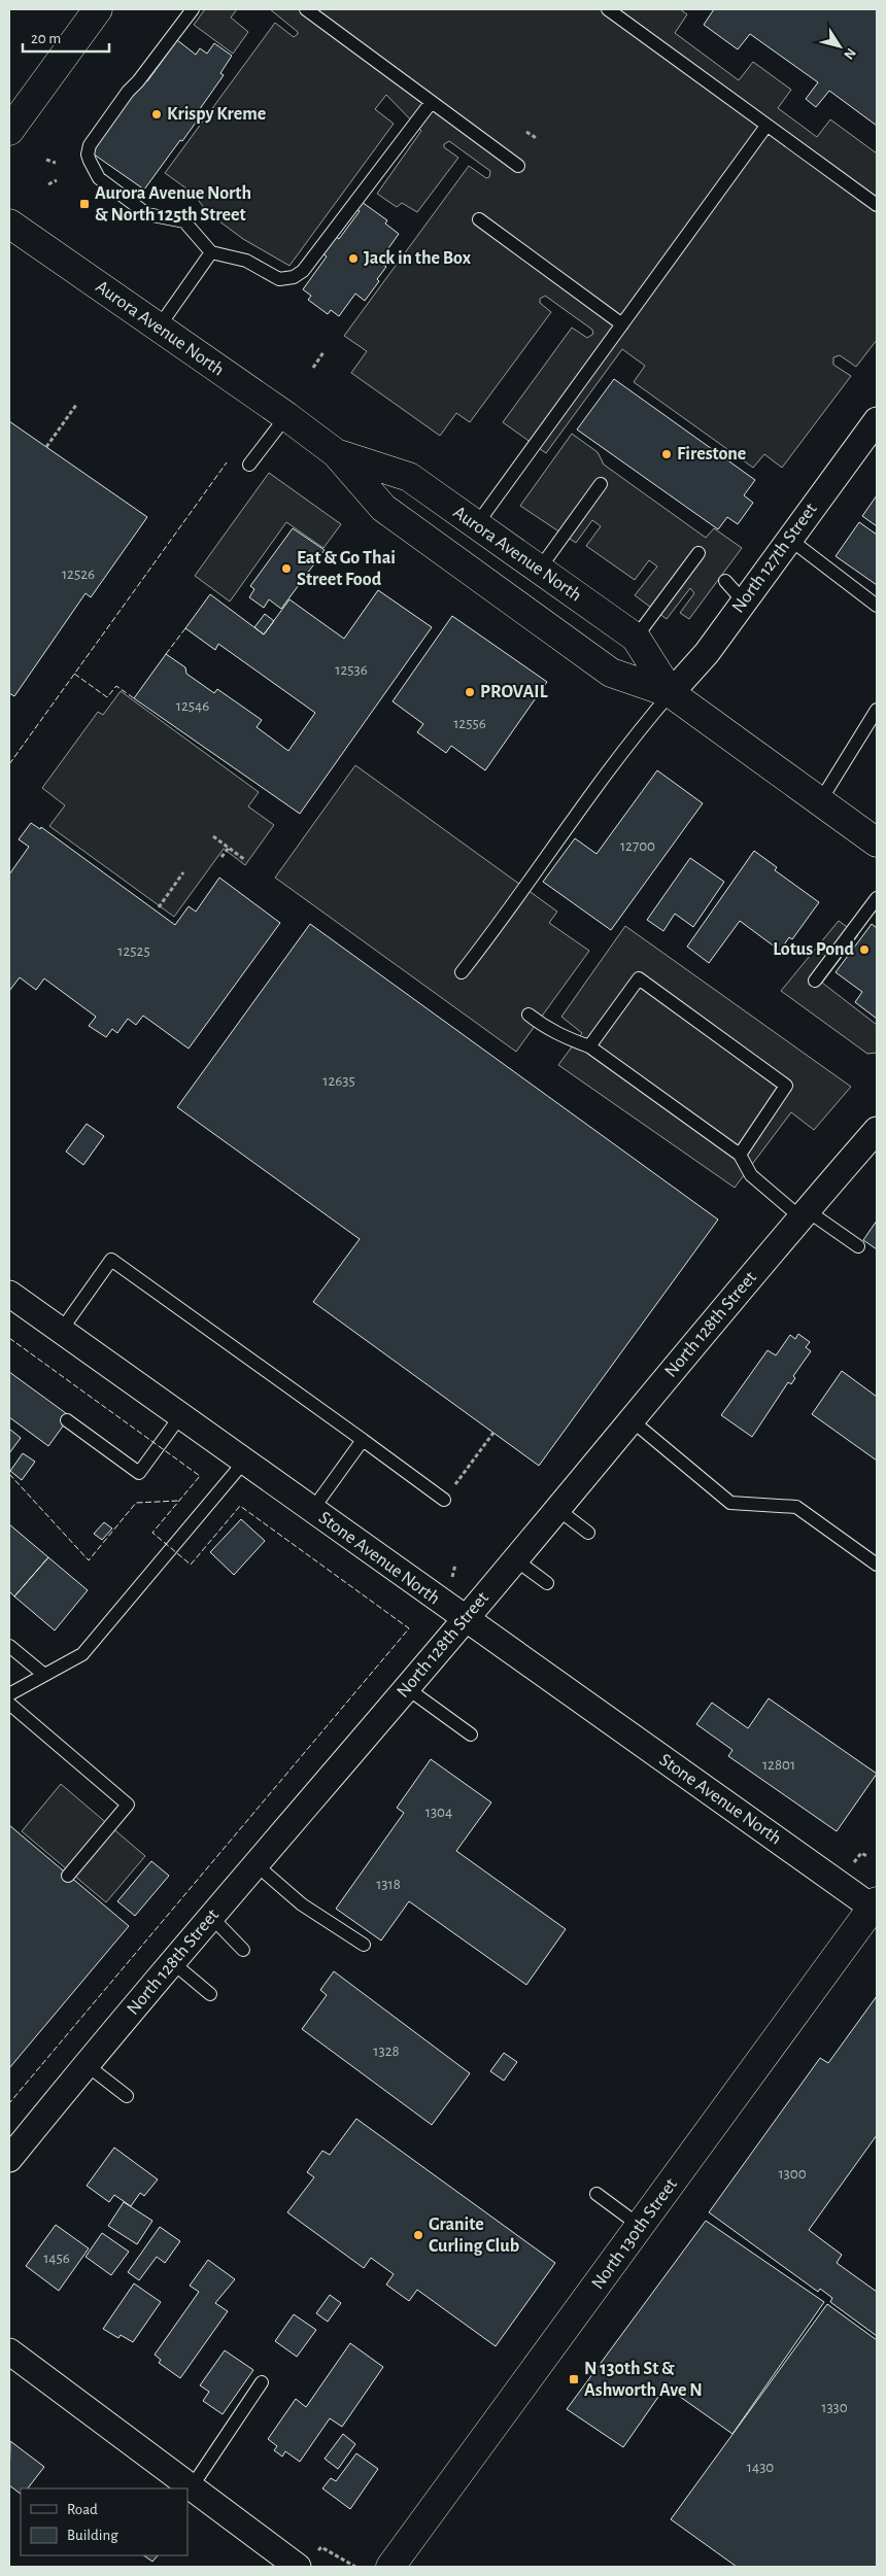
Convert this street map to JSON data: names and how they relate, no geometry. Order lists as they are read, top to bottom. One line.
{"streets":{"main road":["Aurora Avenue North","North 130th Street"],"street":["North 127th Street","North 128th Street","Stone Avenue North"]},"crossings":[["Aurora Avenue North","North 127th Street"],["North 128th Street","Stone Avenue North"],["Stone Avenue North","North 130th Street"]],"places":{"other":["Krispy Kreme","Jack in the Box","Firestone","Eat & Go Thai Street Food","PROVAIL","Lotus Pond","Granite Curling Club"],"transit":["Aurora Avenue North & North 125th Street","N 130th St & Ashworth Ave N"]},"house_numbers":["12526","12536","12546","12556","12700","12525","12635","12801","1304","1318","1328","1300","1456","1330","1430"],"legend":["Road","Building"],"scale_bar":"20 m","north":"bottom right"}
